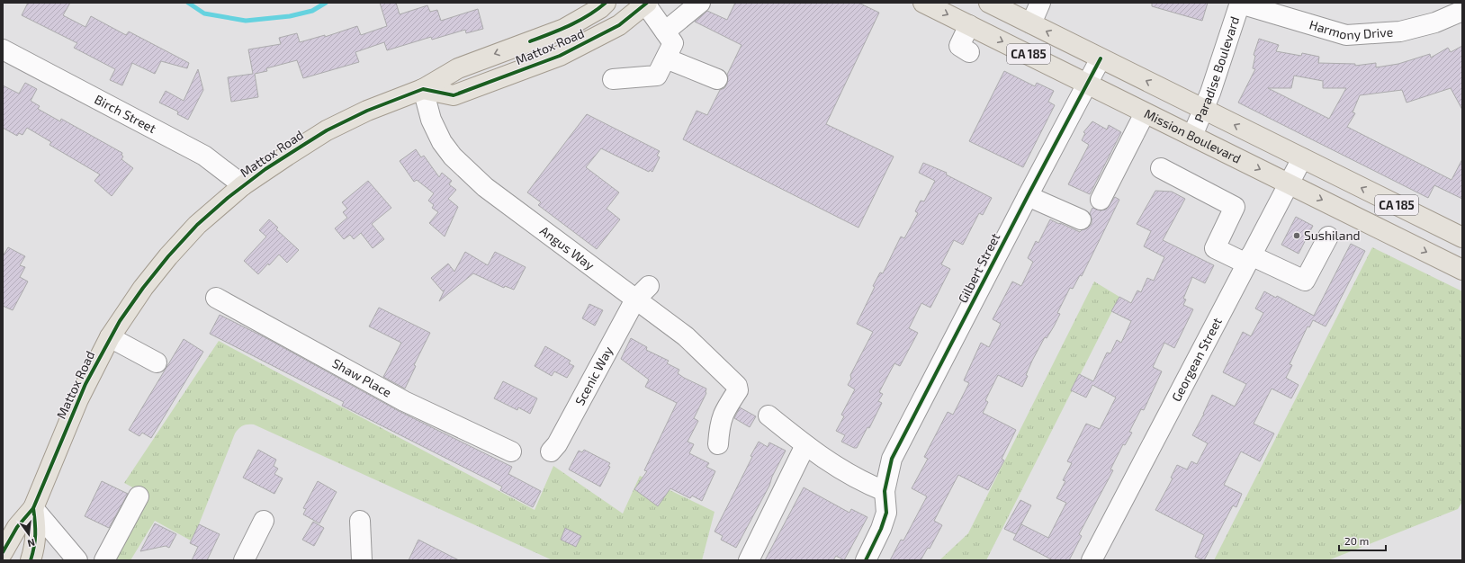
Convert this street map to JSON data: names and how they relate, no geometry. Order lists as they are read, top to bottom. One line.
{"streets":{"main road":["Mattox Road","CA 185","Mission Boulevard"],"street":["Harmony Drive","Paradise Boulevard","Birch Street","Angus Way","Gilbert Street","Georgean Street","Scenic Way","Shaw Place"]},"crossings":[["Harmony Drive","Paradise Boulevard"],["Mattox Road","Birch Street"],["Mattox Road","Angus Way"],["CA 185","Paradise Boulevard"],["CA 185","Gilbert Street"],["CA 185","Georgean Street"],["Paradise Boulevard","Mission Boulevard"],["Mission Boulevard","Gilbert Street"],["Mission Boulevard","Georgean Street"],["Angus Way","Scenic Way"]],"places":["Sushiland"],"scale_bar":"20 m","north":"bottom"}
